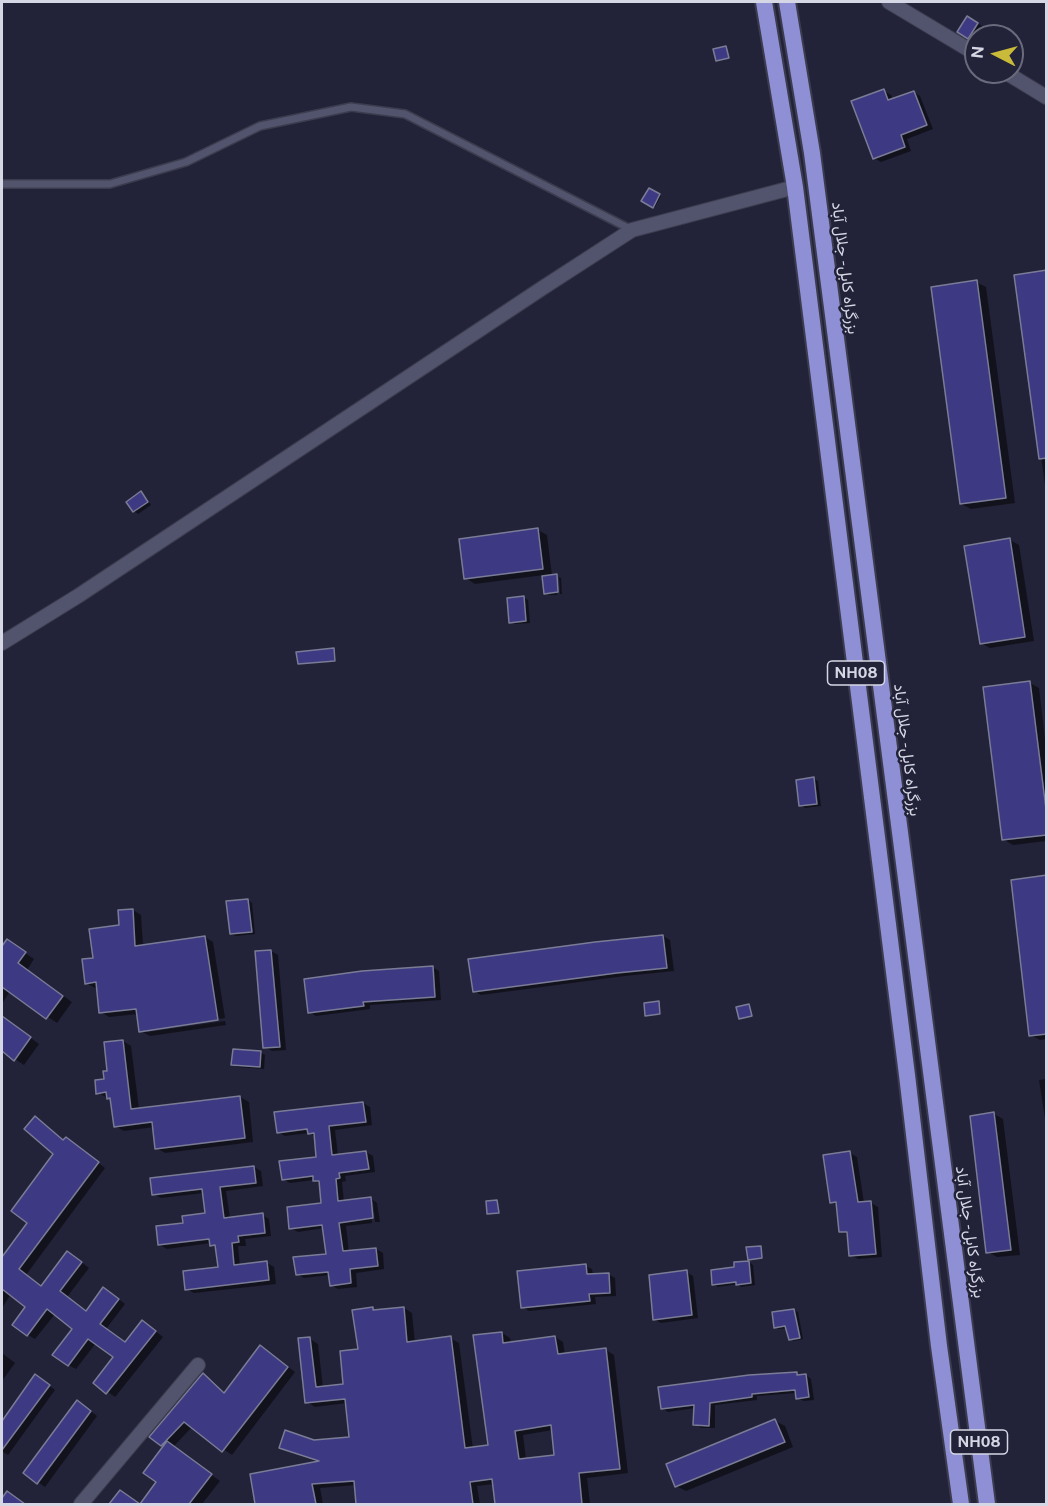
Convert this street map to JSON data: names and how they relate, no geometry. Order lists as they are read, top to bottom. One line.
{"streets":{"highway":["بزرگراه کابل- جلال آباد","NH08"]},"north":"left"}
